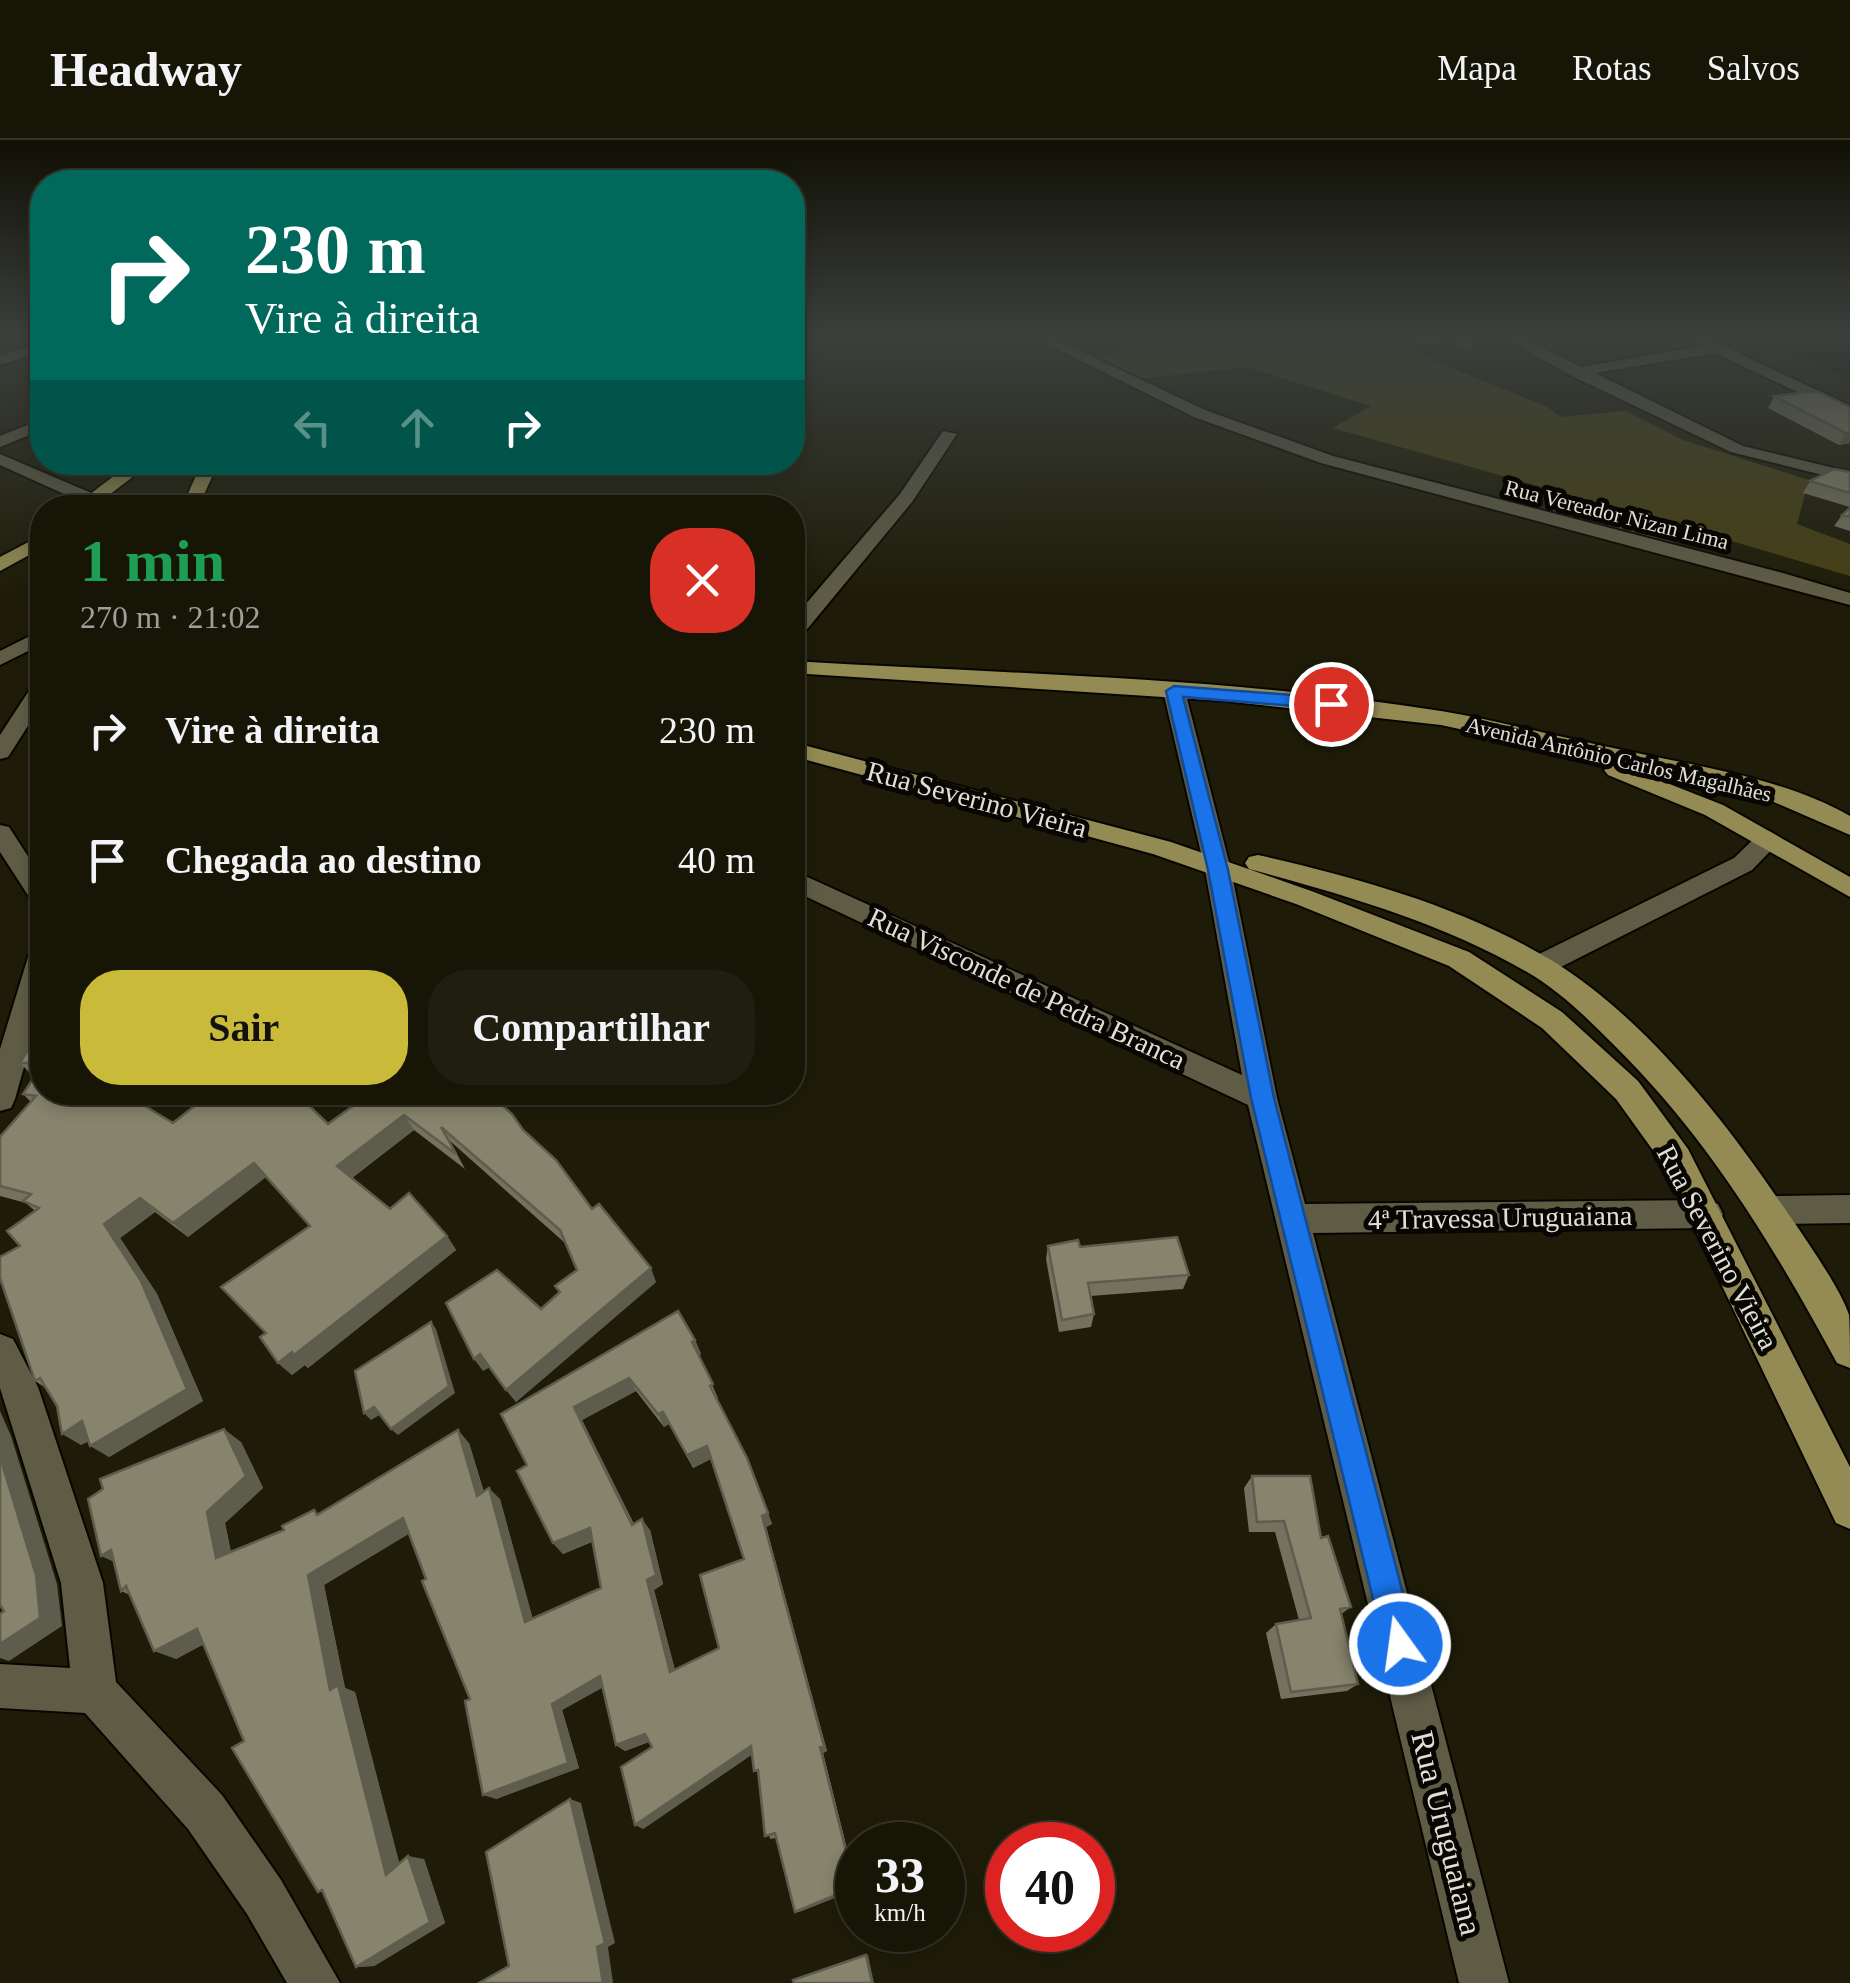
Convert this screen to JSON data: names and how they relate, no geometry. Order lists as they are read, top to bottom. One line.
{"streets":{"main road":["Avenida Antônio Carlos Magalhães","Rua Severino Vieira"],"street":["Rua Vereador Nizan Lima","Rua Visconde de Pedra Branca","4ª Travessa Uruguaiana","Rua Uruguaiana"]},"crossings":[["Avenida Antônio Carlos Magalhães","Rua Uruguaiana"],["Rua Severino Vieira","4ª Travessa Uruguaiana"],["Rua Severino Vieira","Rua Uruguaiana"],["Rua Visconde de Pedra Branca","Rua Uruguaiana"],["4ª Travessa Uruguaiana","Rua Uruguaiana"]],"page":{"header":"Headway","nav":["Mapa","Rotas","Salvos"],"turn":["230 m","Vire à direita"],"heading":["1 min","270 m · 21:02"],"list":[{"name":"Vire à direita","value":"230 m"},{"name":"Chegada ao destino","value":"40 m"}],"buttons":["Sair","Compartilhar"],"speed":"33 km/h","limit":"40"}}
